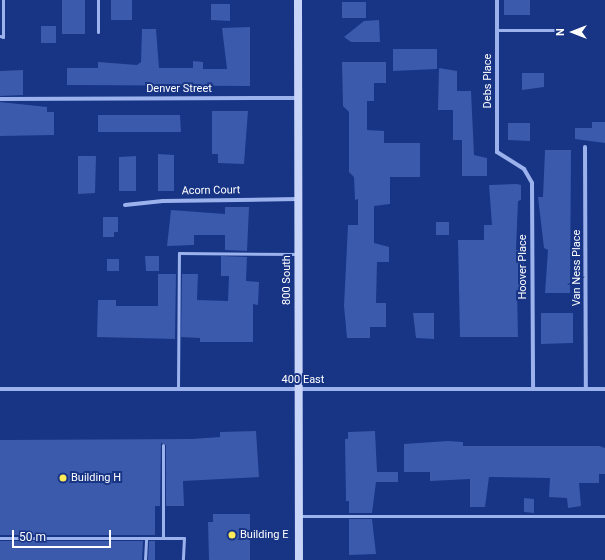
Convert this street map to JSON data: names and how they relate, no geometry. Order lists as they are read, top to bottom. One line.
{"streets":{"main road":["800 South"],"street":["Debs Place","Denver Street","Acorn Court","Hoover Place","Van Ness Place","400 East"]},"crossings":[["Debs Place","Hoover Place"],["Denver Street","800 South"],["Acorn Court","800 South"],["Hoover Place","400 East"],["Van Ness Place","400 East"],["800 South","400 East"]],"places":["Building H","Building E"],"scale_bar":"50 m","north":"left"}
